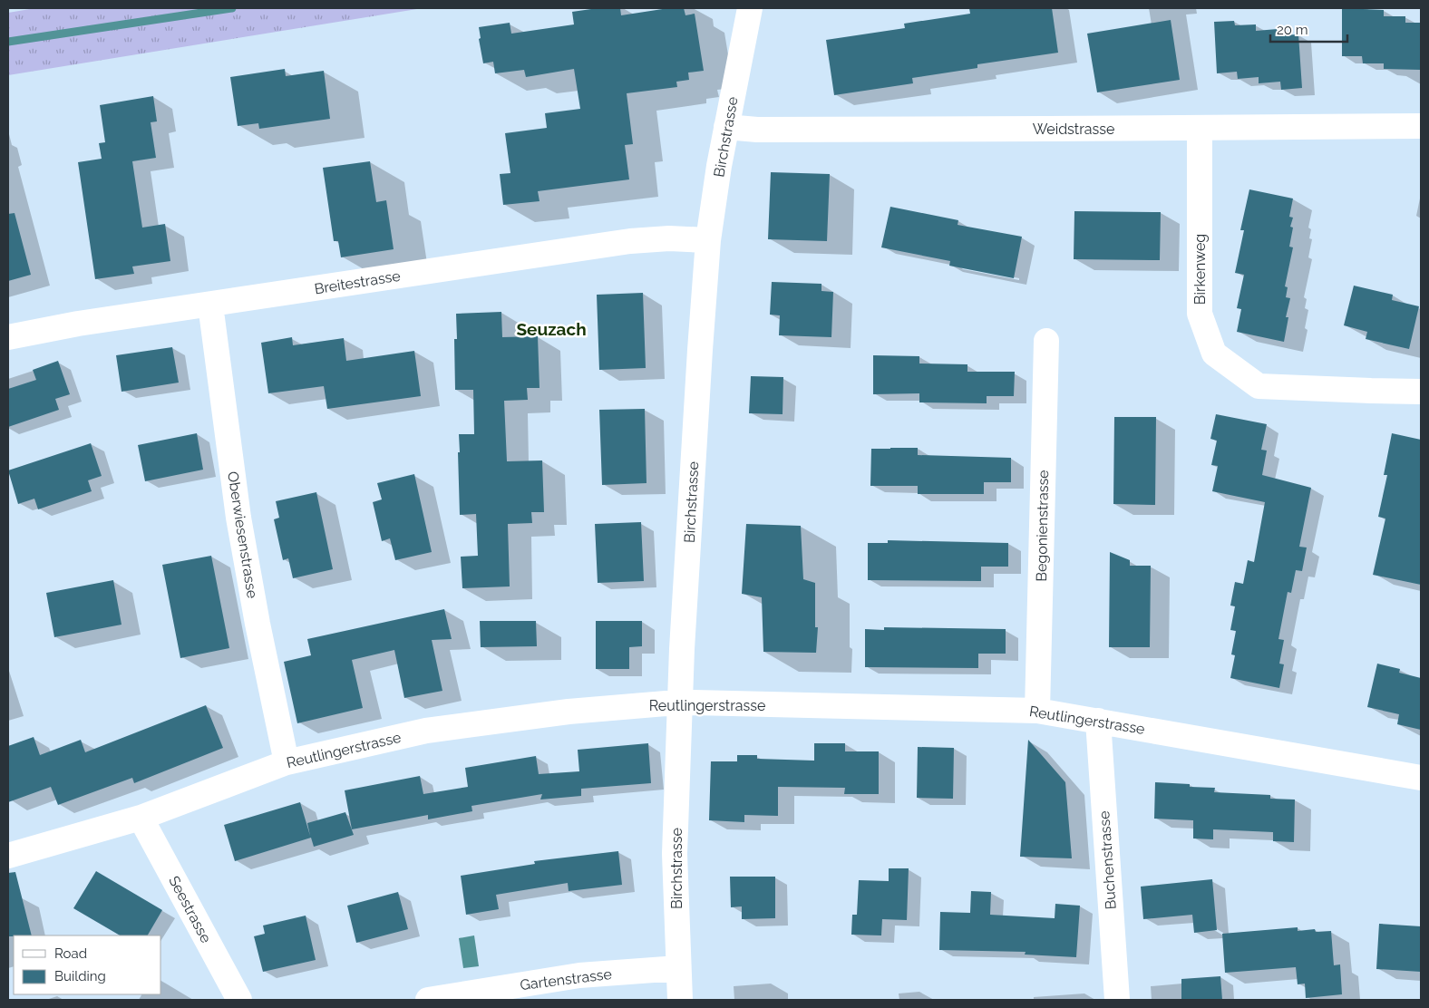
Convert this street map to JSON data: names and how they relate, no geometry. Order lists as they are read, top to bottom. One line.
{"streets":{"street":["Weidstrasse","Birchstrasse","Birkenweg","Breitestrasse","Begonienstrasse","Oberwiesenstrasse","Reutlingerstrasse","Buchenstrasse","Seestrasse","Gartenstrasse"]},"crossings":[["Weidstrasse","Birchstrasse"],["Weidstrasse","Birkenweg"],["Birchstrasse","Breitestrasse"],["Birchstrasse","Reutlingerstrasse"],["Birchstrasse","Gartenstrasse"],["Breitestrasse","Oberwiesenstrasse"],["Begonienstrasse","Reutlingerstrasse"],["Oberwiesenstrasse","Reutlingerstrasse"],["Reutlingerstrasse","Buchenstrasse"],["Reutlingerstrasse","Seestrasse"]],"districts":["Seuzach"],"legend":["Road","Building"],"scale_bar":"20 m"}
